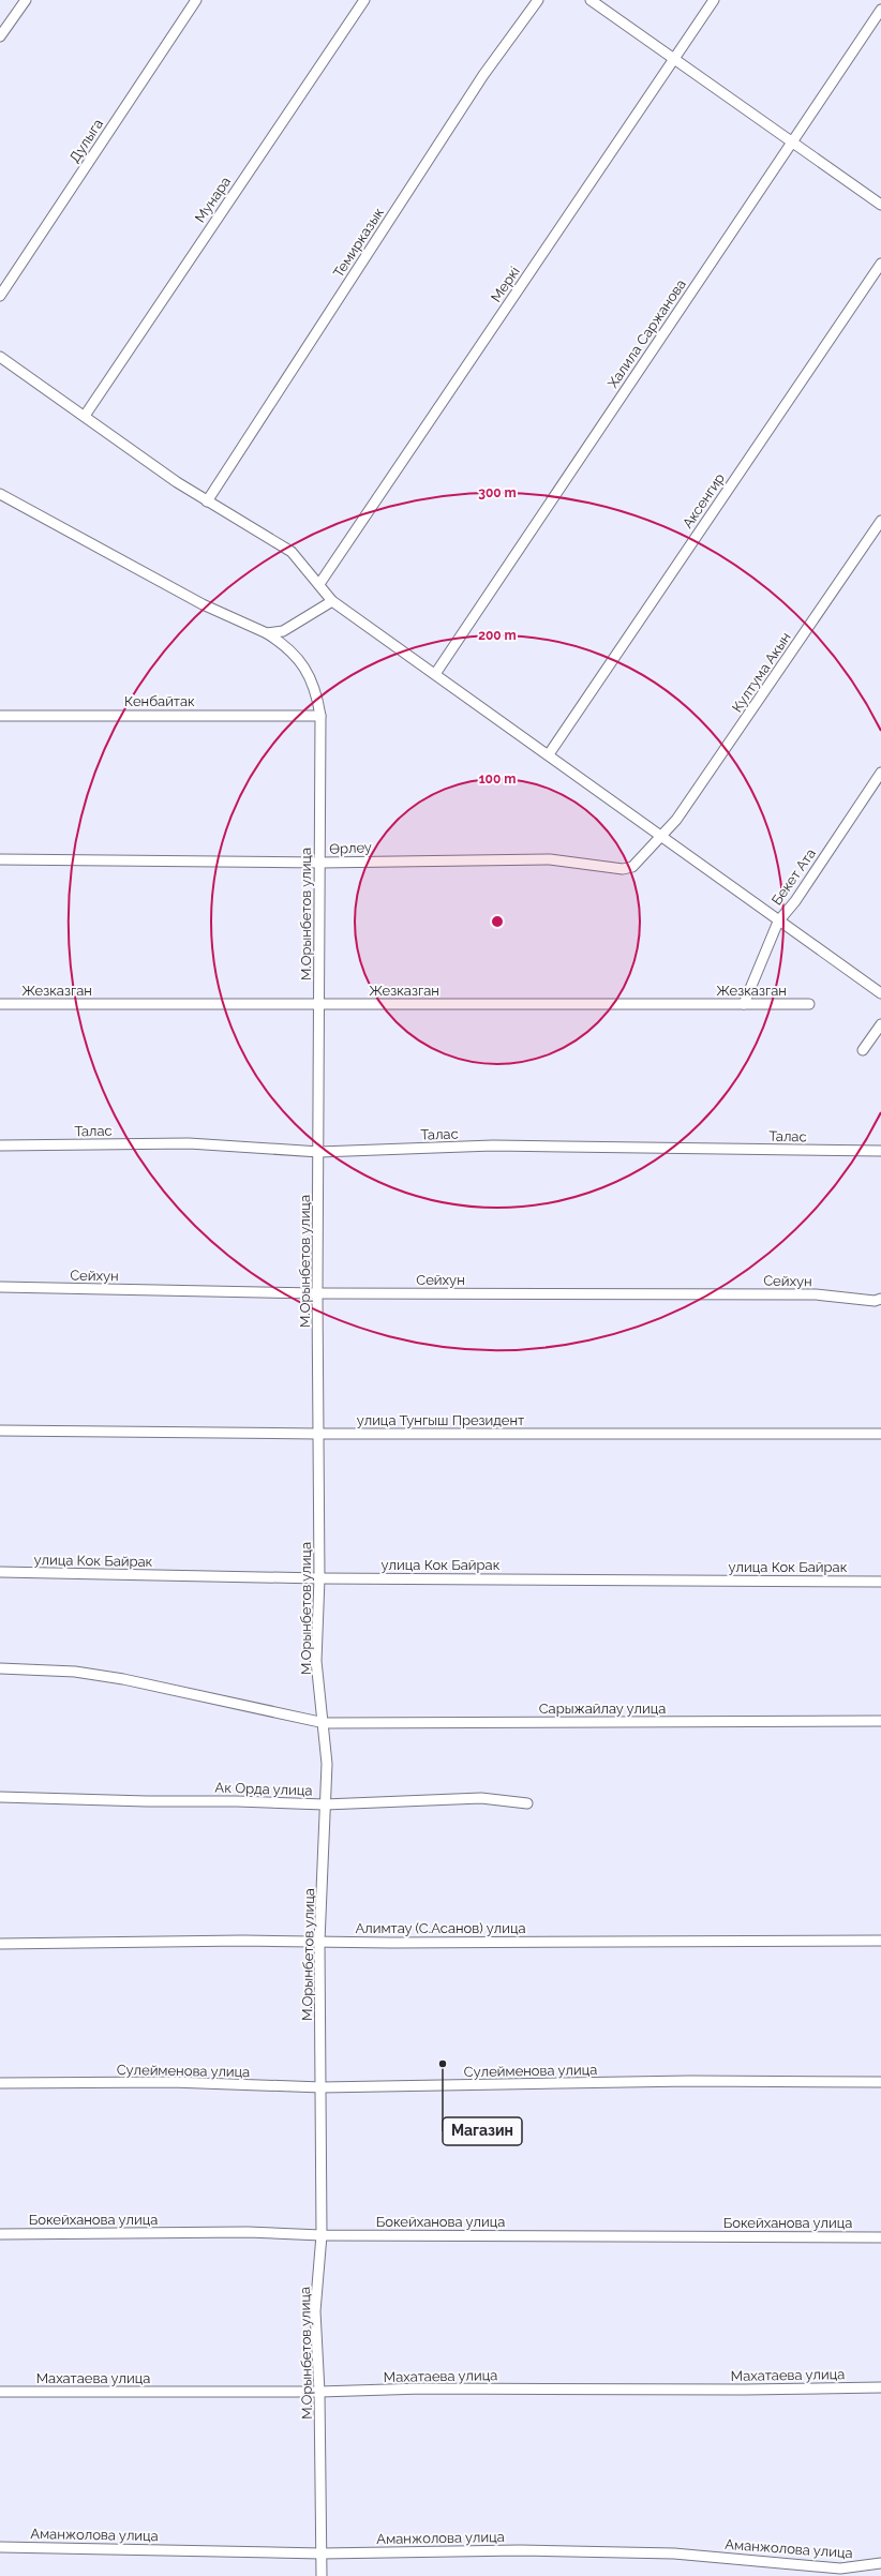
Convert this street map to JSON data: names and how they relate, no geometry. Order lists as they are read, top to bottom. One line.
{"streets":{"street":["Дулыга","Мунара","Темирказык","Меркі","Халила Саржанова","Аксенгир","Култума Акын","Кенбайтак","Өрлеу","Бекет Ата","М.Орынбетов улица","Жезказган","Талас","Сейхун","улица Тунгыш Президент","улица Кок Байрак","Сарыжайлау улица","Ак Орда улица","Алимтау (С.Асанов) улица","Сулейменова улица","Бокейханова улица","Махатаева улица","Аманжолова улица"]},"crossings":[["Култума Акын","Өрлеу"],["Кенбайтак","М.Орынбетов улица"],["Өрлеу","М.Орынбетов улица"],["Бекет Ата","Жезказган"],["М.Орынбетов улица","Жезказган"],["М.Орынбетов улица","Талас"],["М.Орынбетов улица","Сейхун"],["М.Орынбетов улица","улица Тунгыш Президент"],["М.Орынбетов улица","улица Кок Байрак"],["М.Орынбетов улица","Сарыжайлау улица"],["М.Орынбетов улица","Ак Орда улица"],["М.Орынбетов улица","Алимтау (С.Асанов) улица"],["М.Орынбетов улица","Сулейменова улица"],["М.Орынбетов улица","Бокейханова улица"],["М.Орынбетов улица","Махатаева улица"],["М.Орынбетов улица","Аманжолова улица"]],"places":["Магазин"],"rings":["300 m","200 m","100 m"]}
